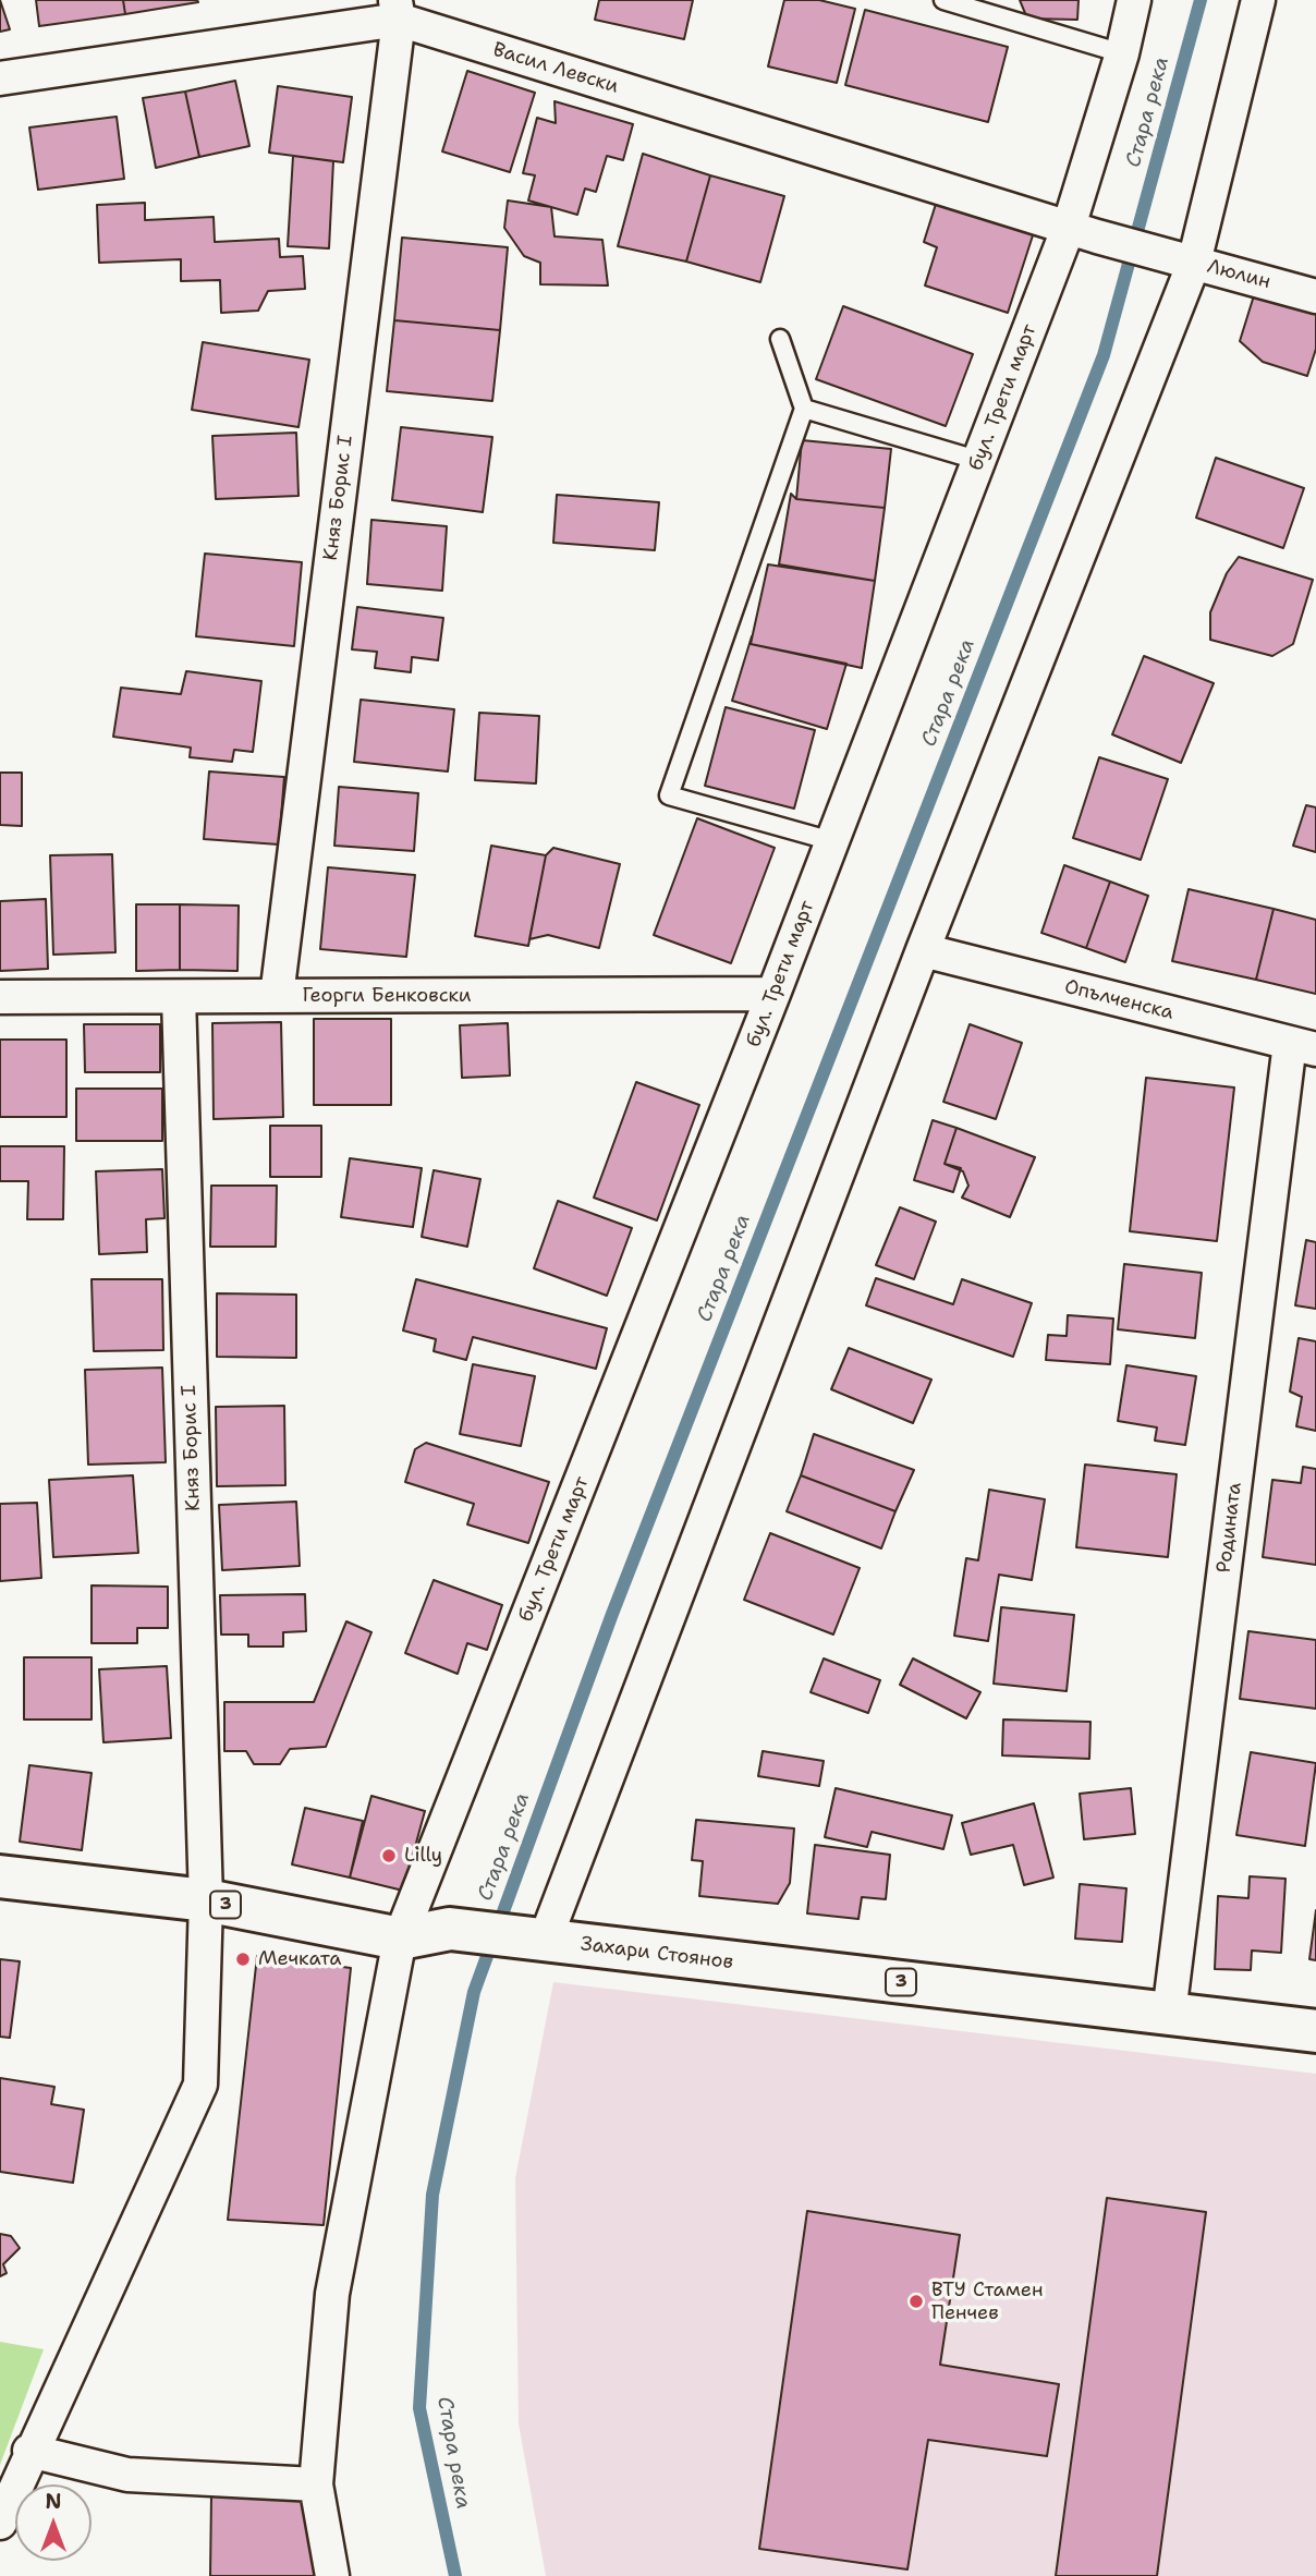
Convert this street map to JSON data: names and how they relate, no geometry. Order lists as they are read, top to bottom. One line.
{"streets":{"main road":["3","Захари Стоянов"],"street":["Васил Левски","Люлин","бул. Трети март","Княз Борис I","Георги Бенковски","Опълченска","Родината"]},"crossings":[["Васил Левски","Люлин"],["Васил Левски","бул. Трети март"],["Васил Левски","Княз Борис I"],["бул. Трети март","Георги Бенковски"],["бул. Трети март","Захари Стоянов"],["Княз Борис I","Георги Бенковски"],["Княз Борис I","Захари Стоянов"],["Опълченска","Родината"],["Родината","Захари Стоянов"]],"water":["Стара река"],"places":["Lilly","Мечката","ВТУ Стамен Пенчев"],"north":"top"}
